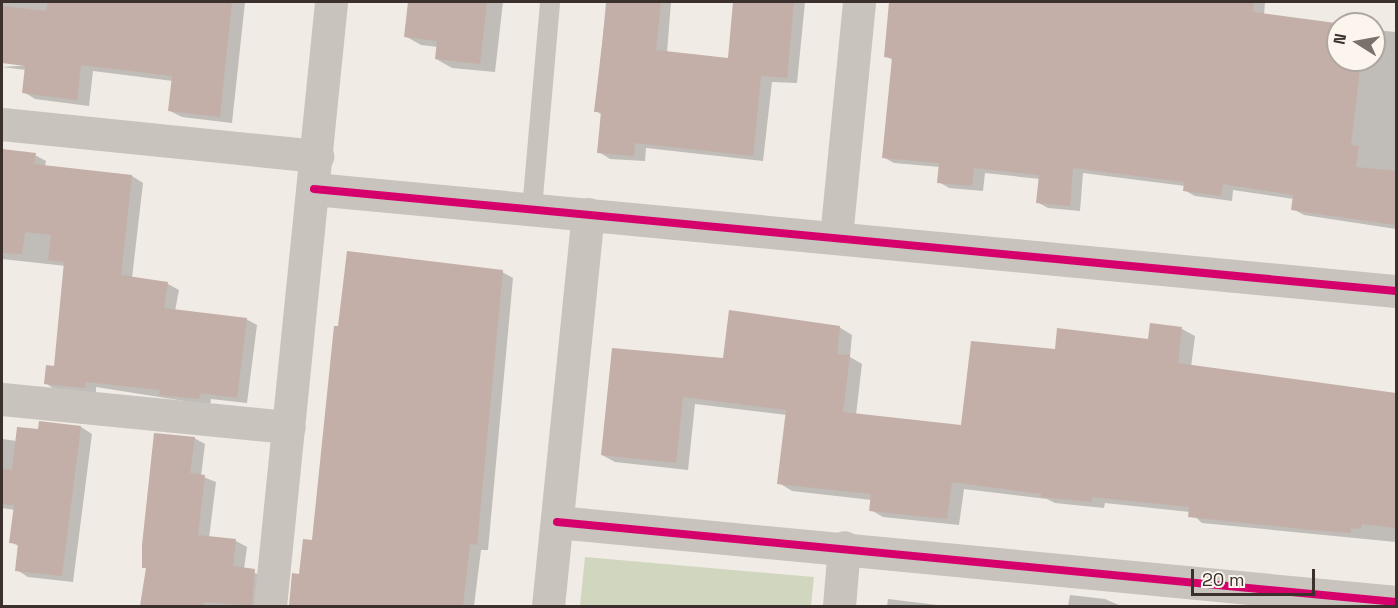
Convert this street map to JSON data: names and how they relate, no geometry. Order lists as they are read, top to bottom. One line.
{"scale_bar":"20 m","north":"left"}
